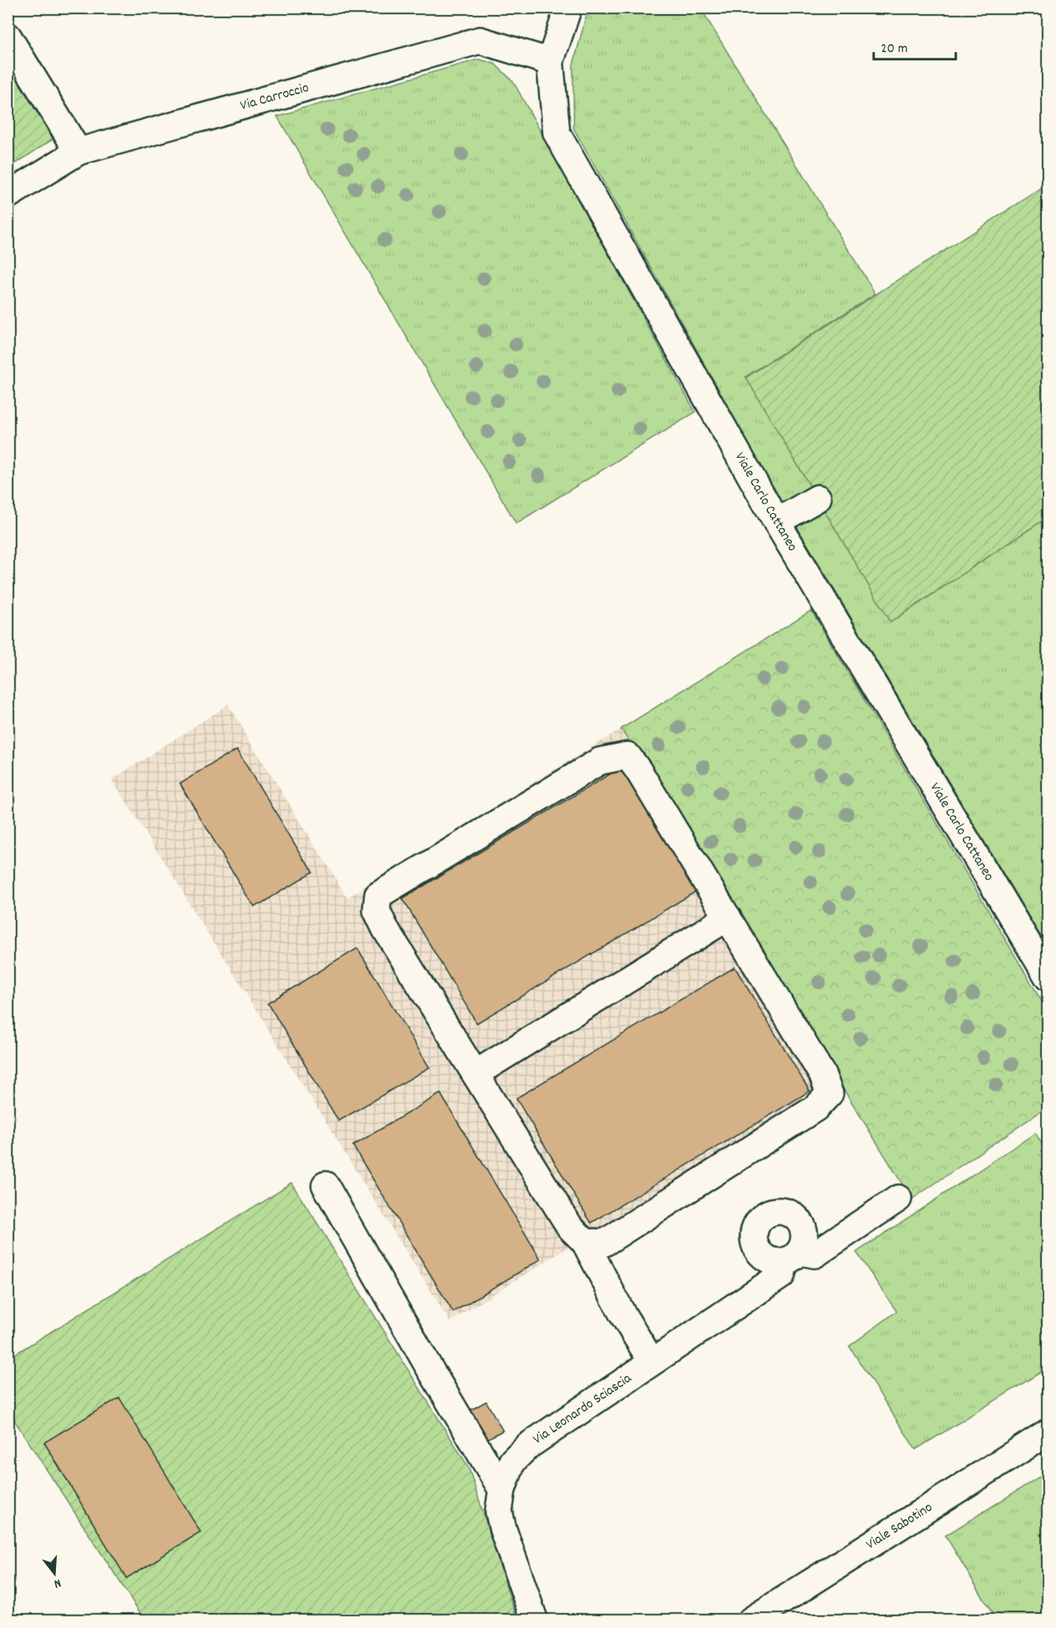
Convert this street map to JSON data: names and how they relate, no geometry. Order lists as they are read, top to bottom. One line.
{"streets":{"street":["Via Carroccio","Viale Carlo Cattaneo","Via Leonardo Sciascia","Viale Sabotino"]},"crossings":[["Via Carroccio","Viale Carlo Cattaneo"]],"scale_bar":"20 m","north":"bottom"}
